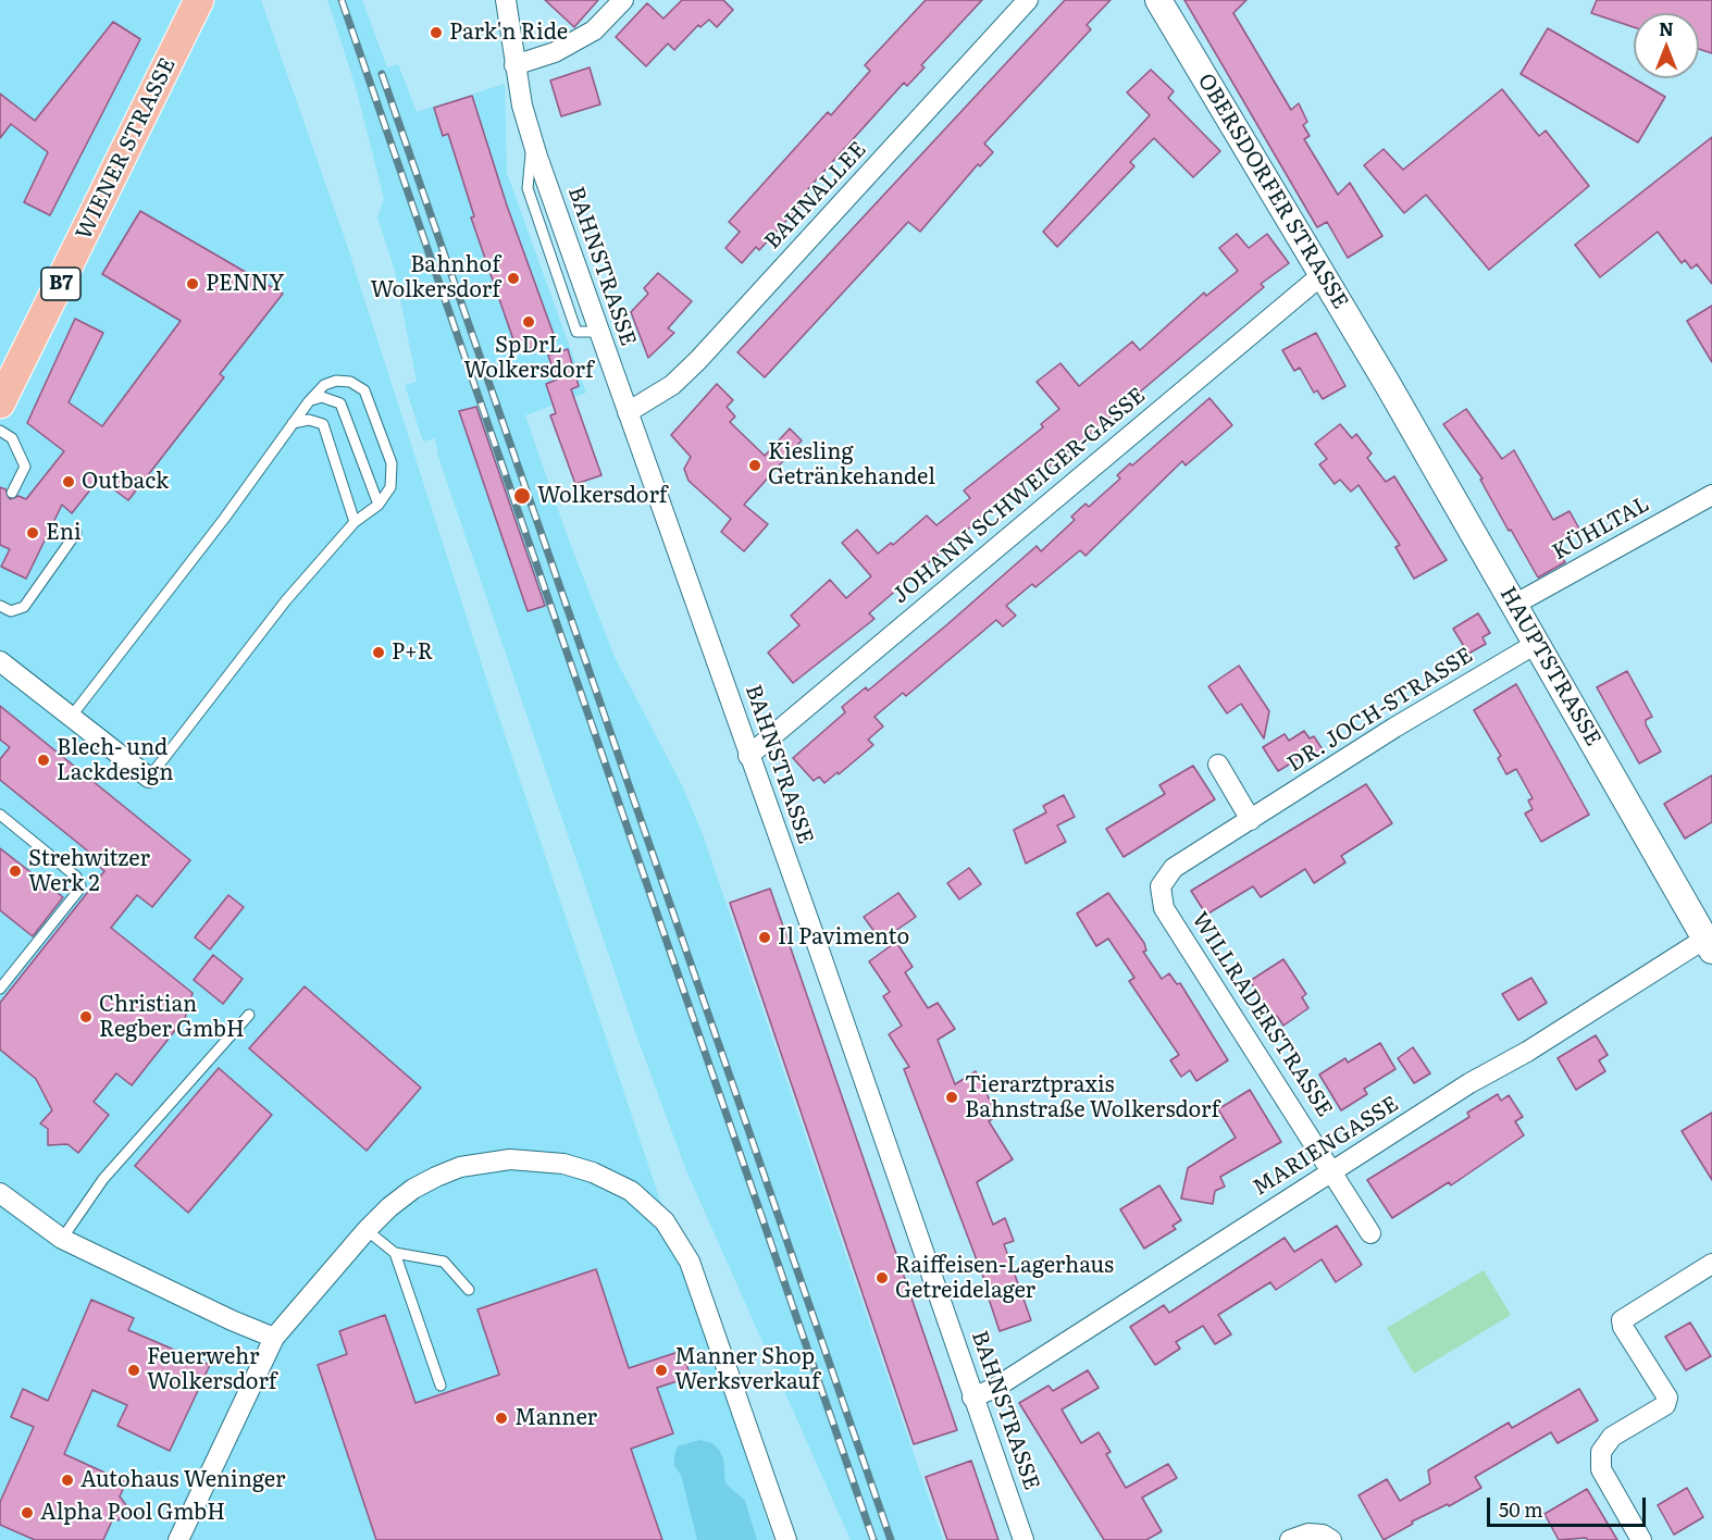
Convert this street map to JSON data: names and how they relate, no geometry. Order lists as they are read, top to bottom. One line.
{"streets":{"main road":["WIENER STRASSE","OBERSDORFER STRASSE","B7","HAUPTSTRASSE"],"street":["BAHNALLEE","BAHNSTRASSE","JOHANN SCHWEIGER-GASSE","KÜHLTAL","DR. JOCH-STRASSE","WILLRADERSTRASSE","MARIENGASSE"]},"crossings":[["OBERSDORFER STRASSE","JOHANN SCHWEIGER-GASSE"],["OBERSDORFER STRASSE","HAUPTSTRASSE"],["BAHNALLEE","BAHNSTRASSE"],["BAHNSTRASSE","JOHANN SCHWEIGER-GASSE"],["BAHNSTRASSE","MARIENGASSE"],["KÜHLTAL","HAUPTSTRASSE"],["HAUPTSTRASSE","DR. JOCH-STRASSE"],["HAUPTSTRASSE","MARIENGASSE"],["DR. JOCH-STRASSE","WILLRADERSTRASSE"],["WILLRADERSTRASSE","MARIENGASSE"]],"places":["Park'n Ride","Bahnhof Wolkersdorf","PENNY","SpDrL Wolkersdorf","Kiesling Getränkehandel","Outback","Wolkersdorf","Eni","P+R","Blech- und Lackdesign","Strehwitzer Werk 2","Il Pavimento","Christian Regber GmbH","Tierarztpraxis Bahnstraße Wolkersdorf","Raiffeisen-Lagerhaus Getreidelager","Feuerwehr Wolkersdorf","Manner Shop Werksverkauf","Manner","Autohaus Weninger","Alpha Pool GmbH"],"scale_bar":"50 m","north":"top"}
